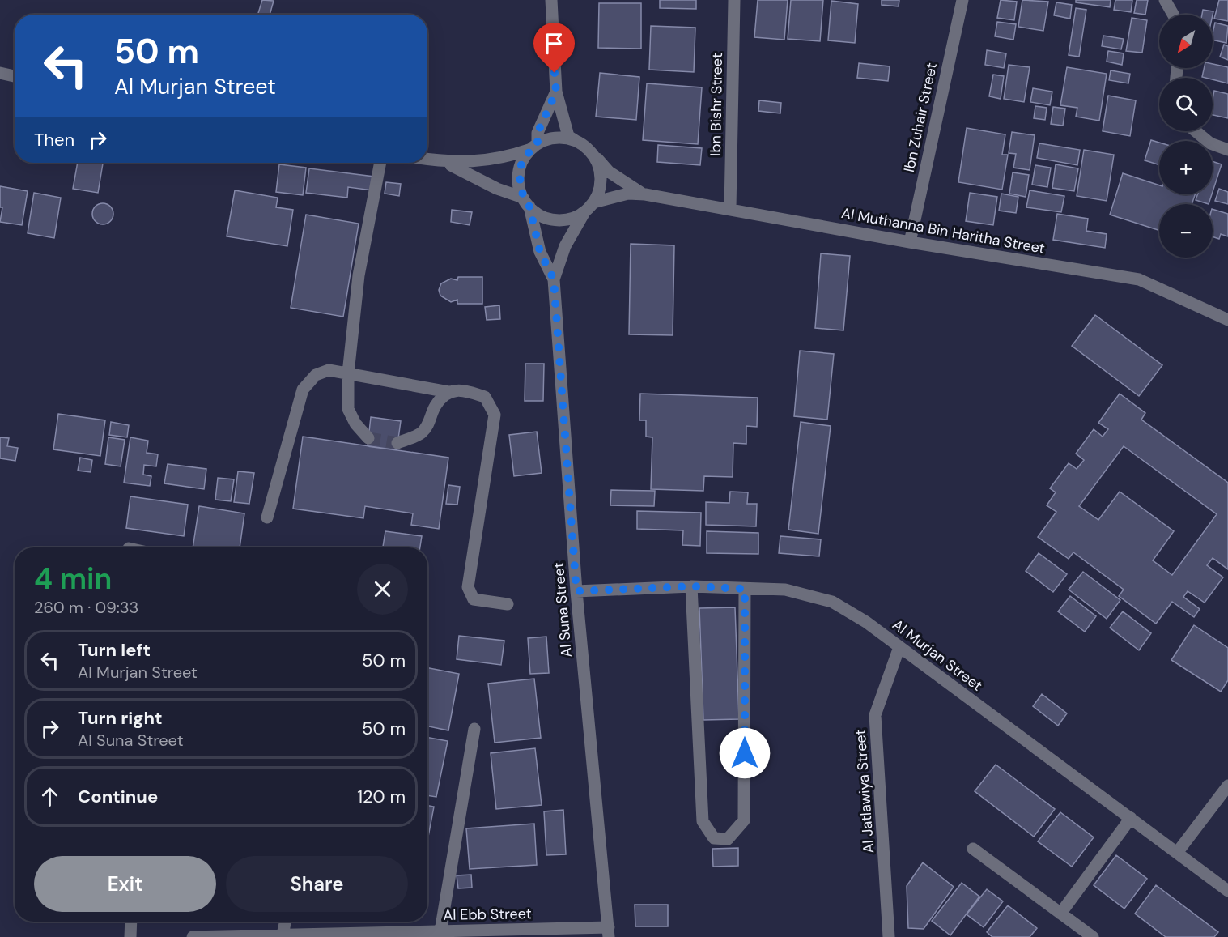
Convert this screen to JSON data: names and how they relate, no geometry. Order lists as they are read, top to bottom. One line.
{"streets":{"street":["Ibn Bishr Street","Ibn Zuhair Street","Al Muthanna Bin Haritha Street","Al Suna Street","Al Murjan Street","Al Jatlawiya Street","Al Ebb Street"]},"crossings":[["Ibn Bishr Street","Al Muthanna Bin Haritha Street"],["Ibn Zuhair Street","Al Muthanna Bin Haritha Street"],["Al Muthanna Bin Haritha Street","Al Suna Street"],["Al Suna Street","Al Murjan Street"],["Al Suna Street","Al Ebb Street"],["Al Murjan Street","Al Jatlawiya Street"]],"north":"bottom left","page":{"map_buttons":["+","−"],"turn":["50 m","Al Murjan Street"],"then":"Then","heading":["4 min","260 m · 09:33"],"list":[{"name":"Turn left","note":"Al Murjan Street","value":"50 m"},{"name":"Turn right","note":"Al Suna Street","value":"50 m"},{"name":"Continue","value":"120 m"}],"buttons":["Exit","Share"]}}
